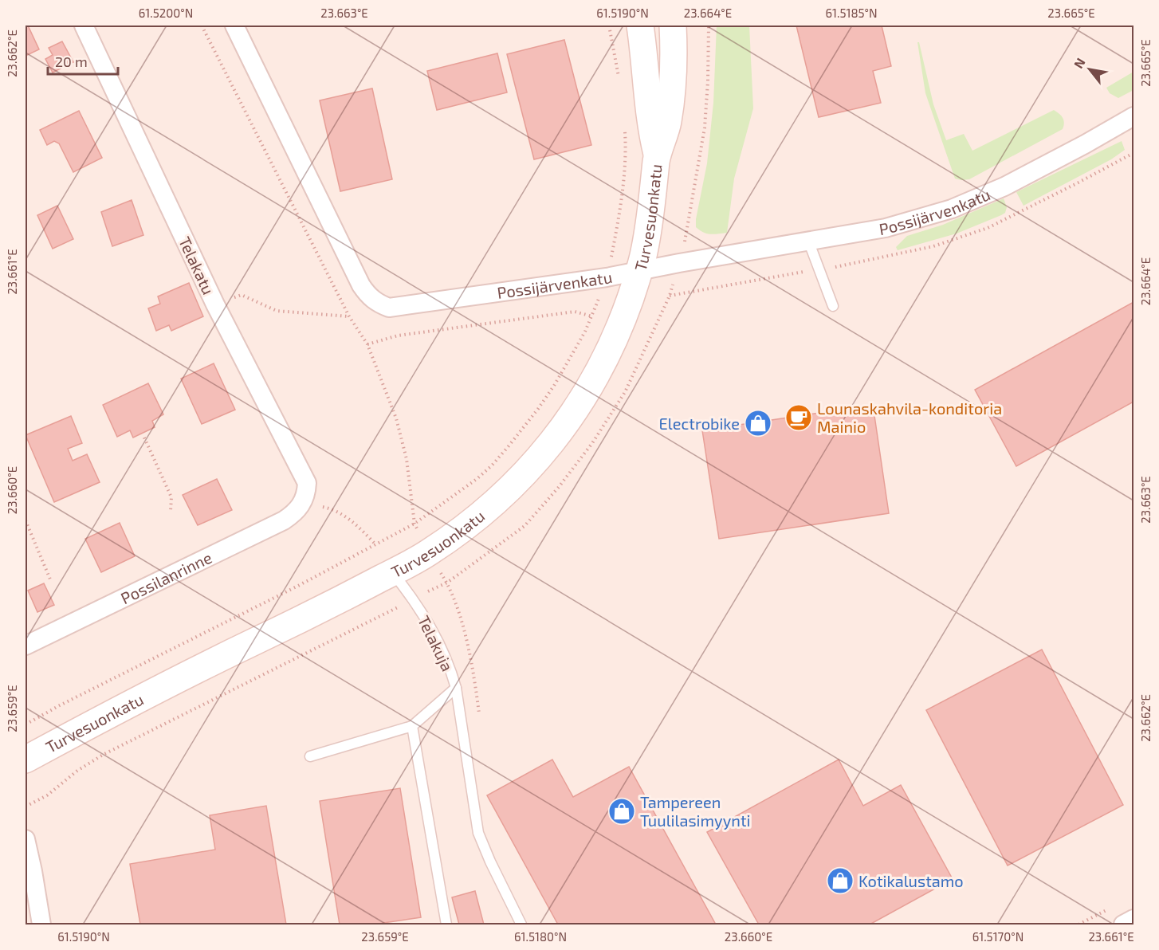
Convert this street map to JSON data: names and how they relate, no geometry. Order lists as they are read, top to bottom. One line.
{"streets":{"main road":["Turvesuonkatu"],"street":["Possijärvenkatu","Telakatu","Possilanrinne"],"lane":["Telakuja"]},"crossings":[["Possijärvenkatu","Turvesuonkatu"],["Turvesuonkatu","Telakuja"],["Telakatu","Possilanrinne"]],"places":{"cafe":["Lounaskahvila-konditoria Mainio"],"shop":["Electrobike","Tampereen Tuulilasimyynti","Kotikalustamo"]},"scale_bar":"20 m","north":"top left","coordinates":["61.5200°N","23.663°E","61.5190°N","23.664°E","61.5185°N","23.665°E","23.662°E","23.661°E","23.660°E","23.659°E","61.5180°N","61.5170°N"]}
